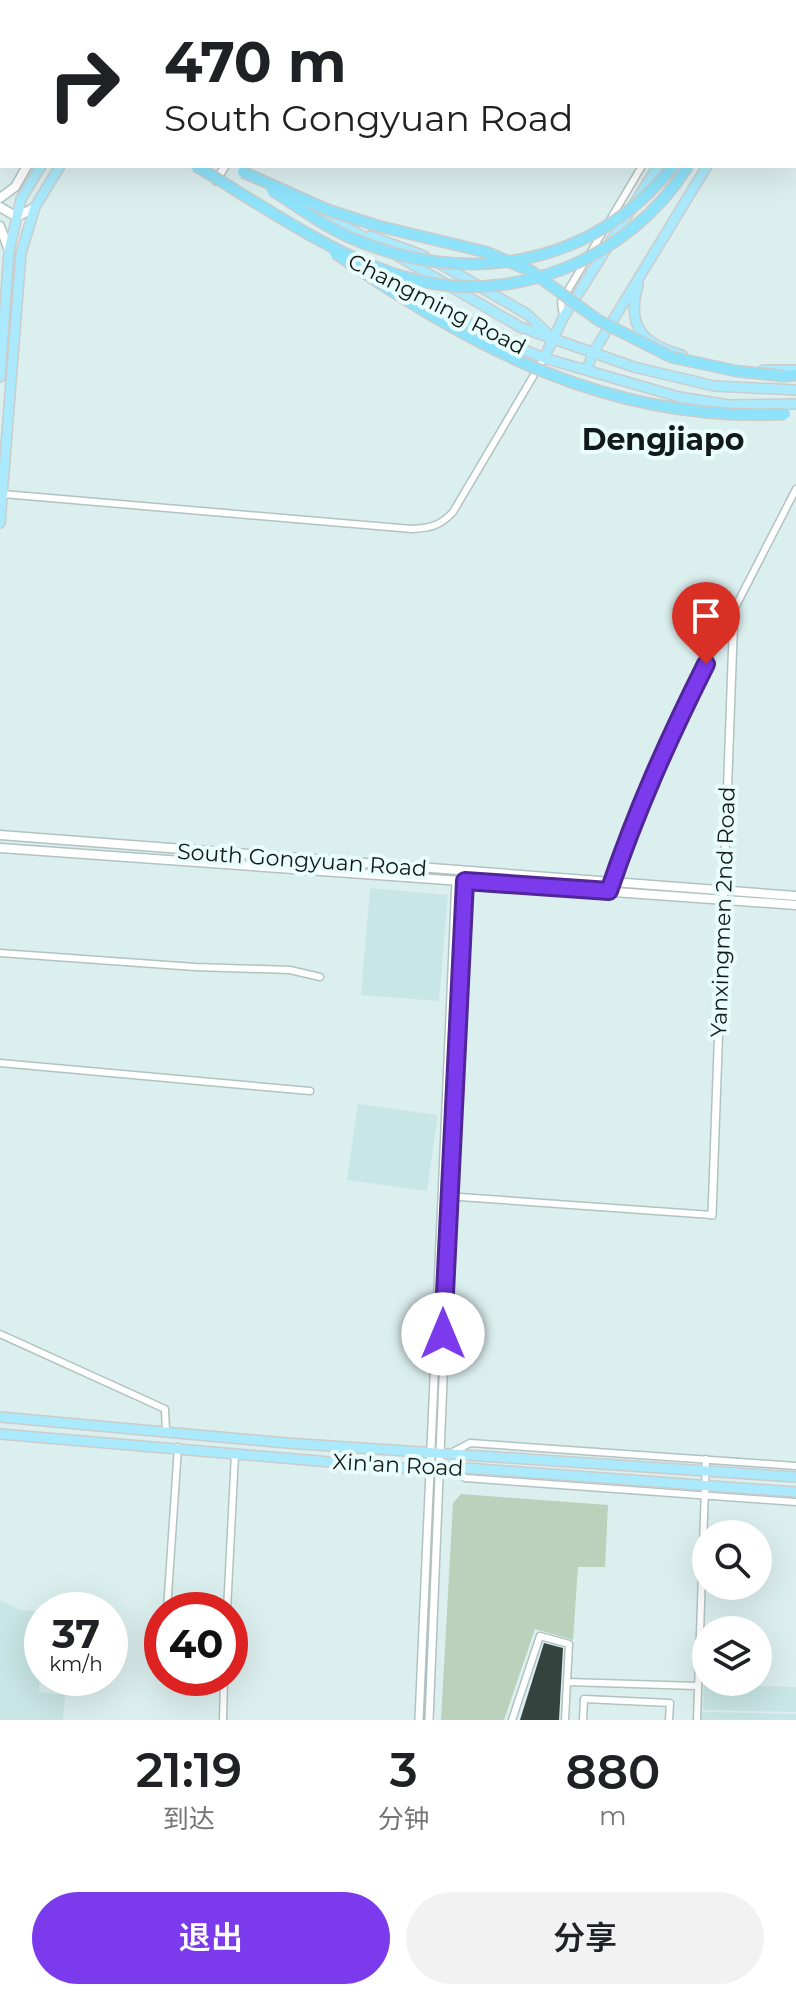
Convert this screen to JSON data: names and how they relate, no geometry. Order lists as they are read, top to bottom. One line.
{"streets":{"main road":["Changming Road","South Gongyuan Road","Xin'an Road"],"street":["Yanxingmen 2nd Road"]},"crossings":[["South Gongyuan Road","Yanxingmen 2nd Road"]],"districts":["Dengjiapo"],"page":{"turn":["470 m","South Gongyuan Road"],"speed":"37 km/h","limit":"40","eta":["21:19","到达","3","分钟","880","m"],"buttons":["退出","分享"]}}
